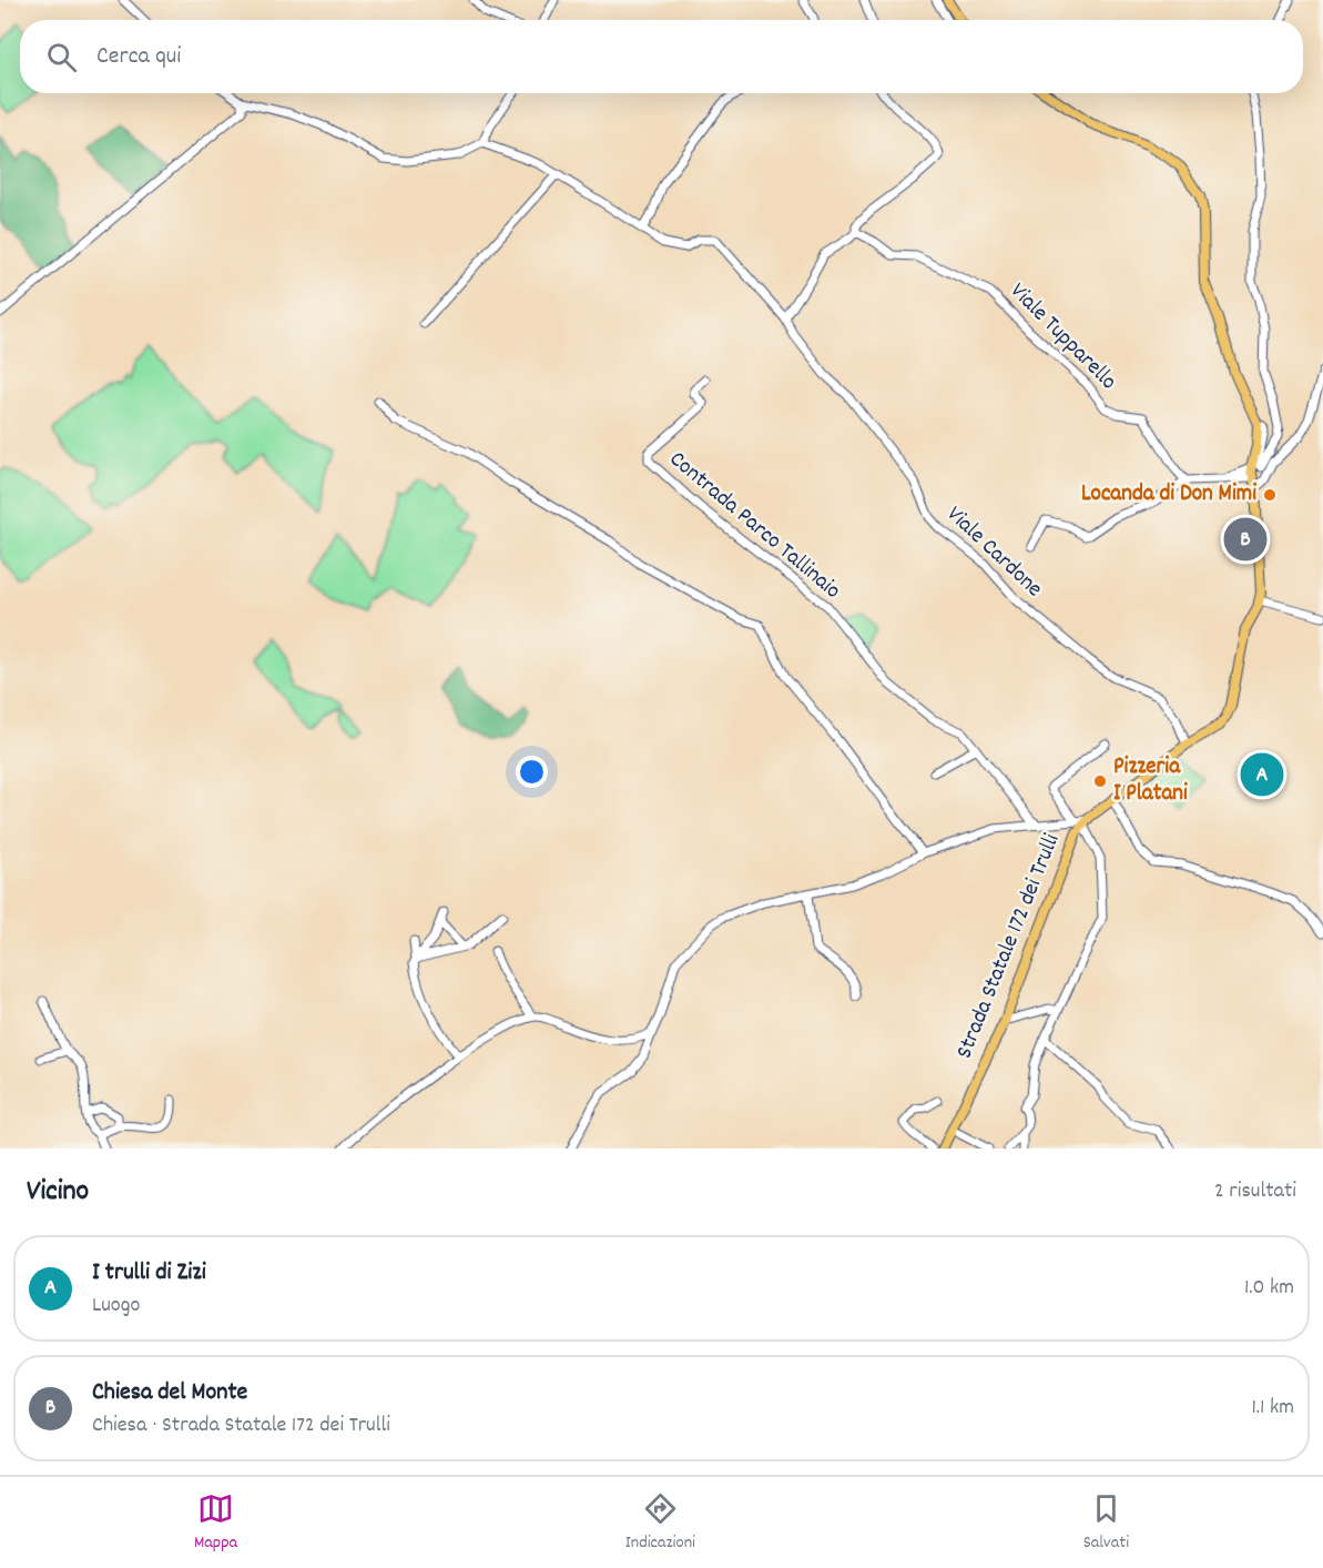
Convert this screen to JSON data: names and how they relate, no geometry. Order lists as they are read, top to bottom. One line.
{"streets":{"main road":["Strada Statale 172 dei Trulli"],"street":["Viale Tupparello","Contrada Parco Tallinaio","Viale Cardone"]},"crossings":[["Viale Cardone","Strada Statale 172 dei Trulli"]],"places":["Locanda di Don Mimi","Pizzeria I Platani"],"page":{"search":"Cerca qui","pins":["B","A"],"heading":["Vicino","2 risultati"],"list":[{"mark":"A","name":"I trulli di Zizi","note":"Luogo","value":"1.0 km"},{"mark":"B","name":"Chiesa del Monte","note":"Chiesa · Strada Statale 172 dei Trulli","value":"1.1 km"}],"nav":["Mappa","Indicazioni","Salvati"]}}
